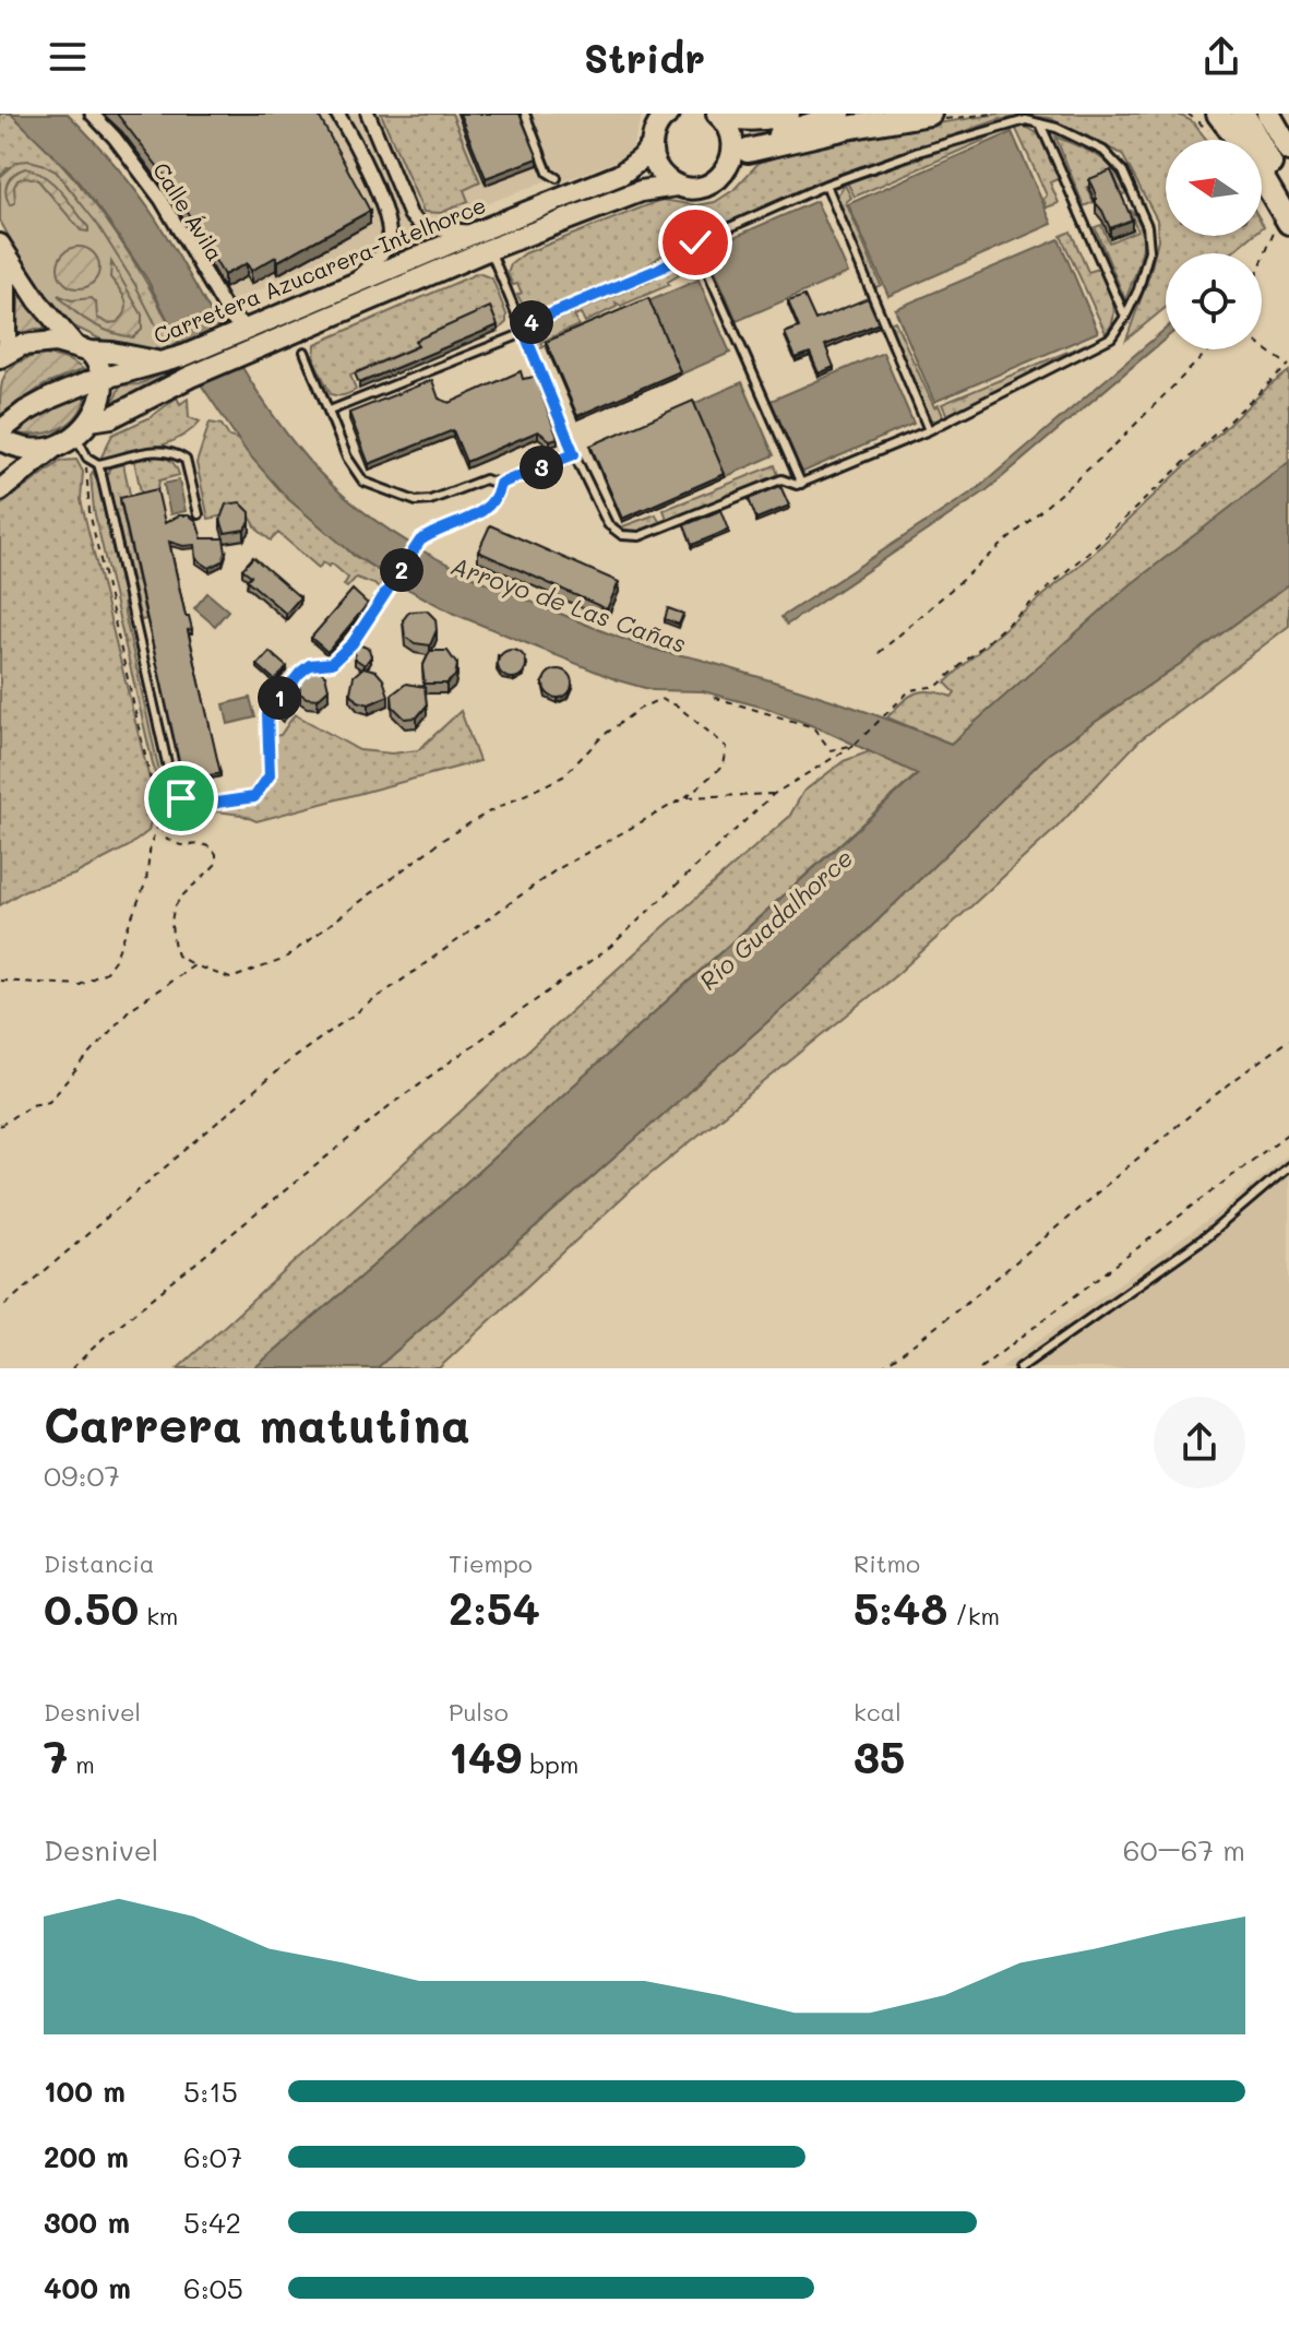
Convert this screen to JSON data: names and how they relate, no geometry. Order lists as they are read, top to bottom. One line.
{"streets":{"main road":["Carretera Azucarera-Intelhorce"],"street":["Calle Ávila"]},"crossings":[["Calle Ávila","Carretera Azucarera-Intelhorce"]],"water":["Arroyo de Las Cañas","Río Guadalhorce"],"north":"left","page":{"header":"Stridr","pins":["4","3","2","1"],"heading":["Carrera matutina","09:07"],"stats":[["Distancia","0.50 km"],["Tiempo","2:54"],["Ritmo","5:48 /km"],["Desnivel","7 m"],["Pulso","149 bpm"],["kcal","35"]],"chart":["Desnivel","60–67 m"],"list":[{"name":"100 m","note":"5:15"},{"name":"200 m","note":"6:07"},{"name":"300 m","note":"5:42"},{"name":"400 m","note":"6:05"}]}}
